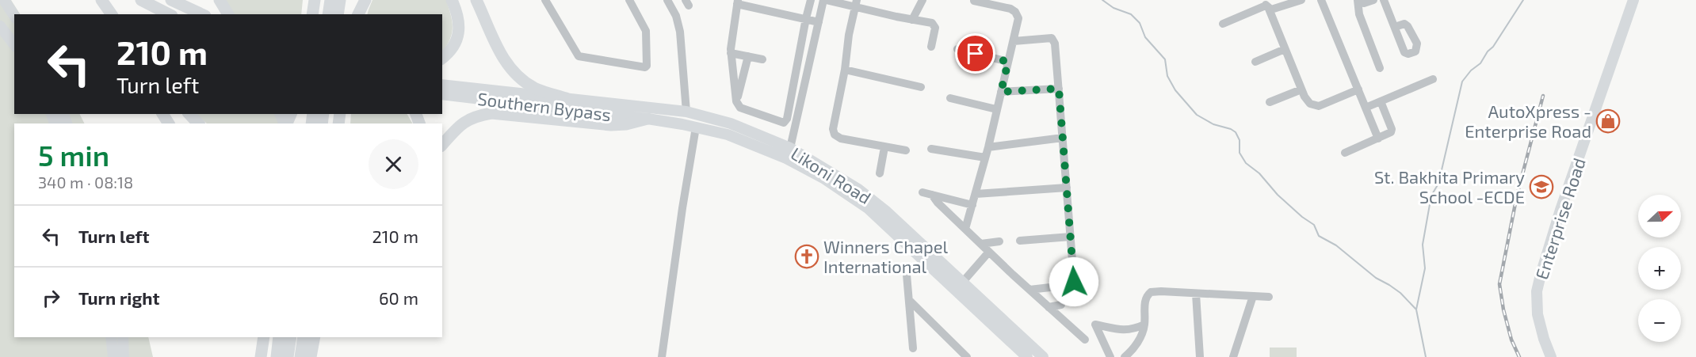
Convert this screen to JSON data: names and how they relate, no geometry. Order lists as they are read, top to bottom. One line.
{"streets":{"main road":["Southern Bypass","Likoni Road","Enterprise Road"]},"crossings":[["Southern Bypass","Likoni Road"]],"places":{"shop":["AutoXpress - Enterprise Road"],"school or university":["St. Bakhita Primary School -ECDE"],"church":["Winners Chapel International"]},"north":"right","page":{"turn":["210 m","Turn left"],"heading":["5 min","340 m · 08:18"],"map_buttons":["+","−"],"list":[{"name":"Turn left","value":"210 m"},{"name":"Turn right","value":"60 m"}]}}
